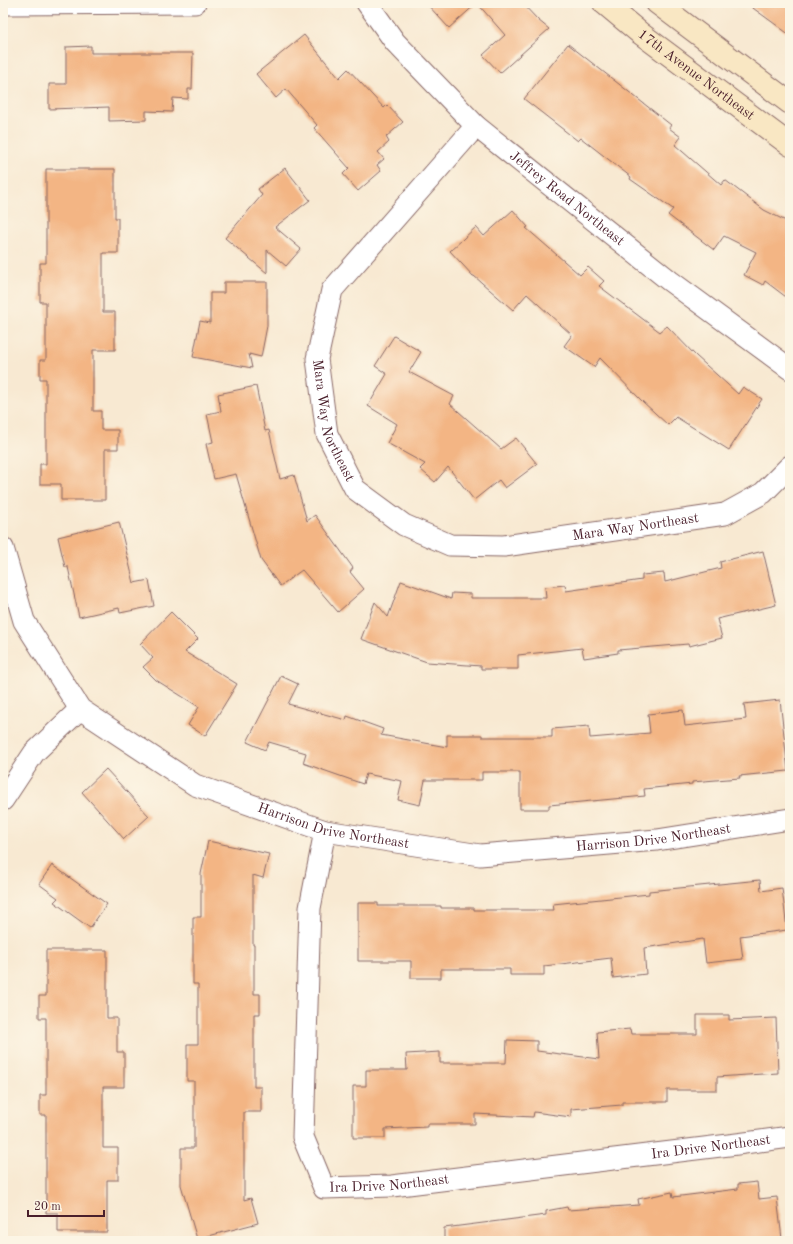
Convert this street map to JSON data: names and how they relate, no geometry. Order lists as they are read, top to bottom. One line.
{"streets":{"street":["17th Avenue Northeast","Jeffrey Road Northeast","Mara Way Northeast","Harrison Drive Northeast","Ira Drive Northeast"]},"crossings":[["Jeffrey Road Northeast","Mara Way Northeast"],["Harrison Drive Northeast","Ira Drive Northeast"]],"scale_bar":"20 m"}
